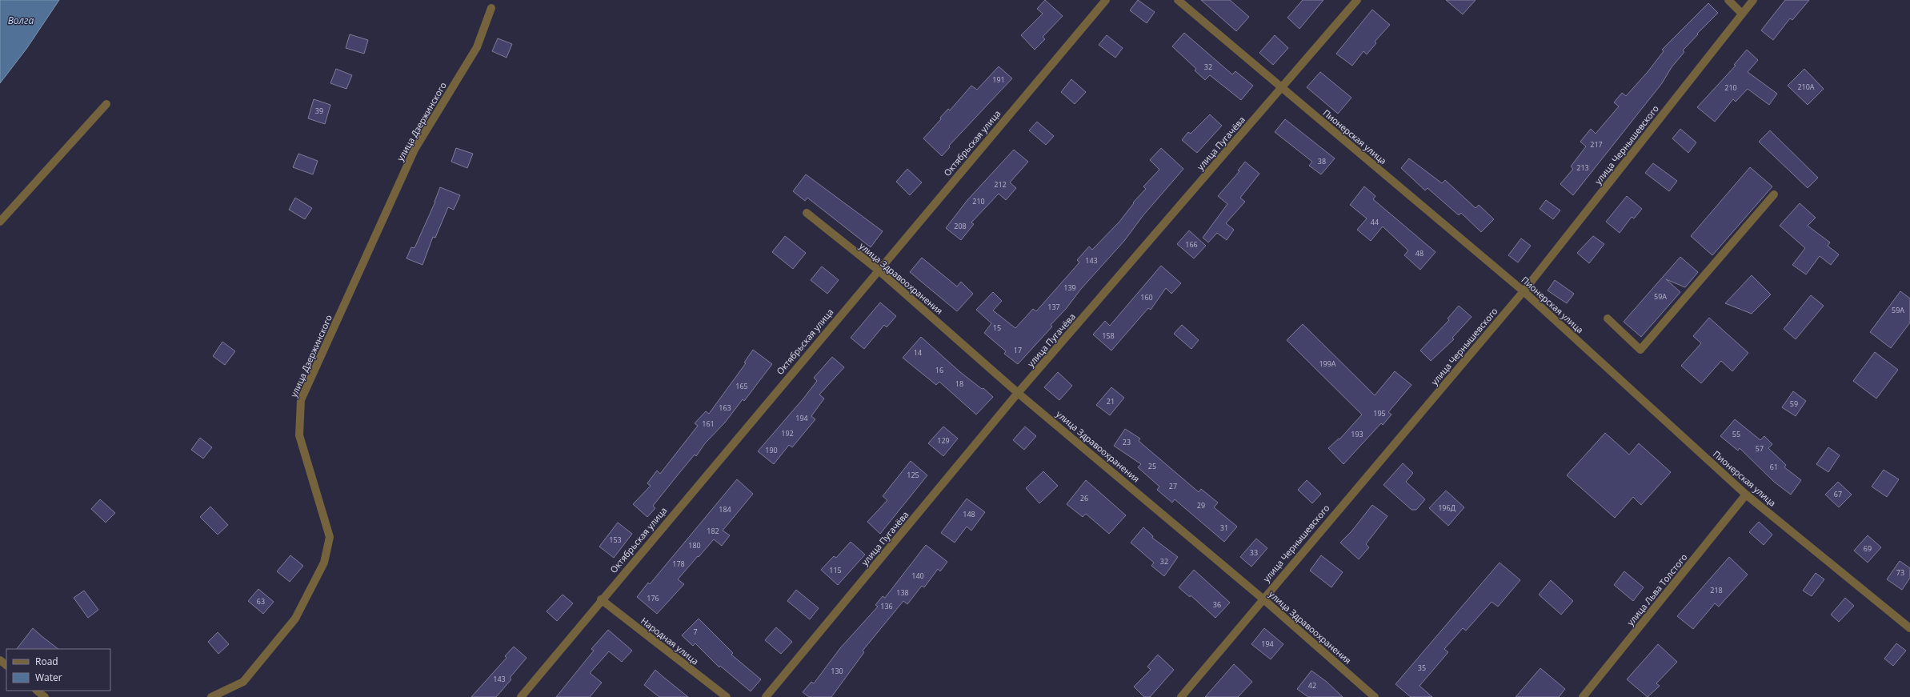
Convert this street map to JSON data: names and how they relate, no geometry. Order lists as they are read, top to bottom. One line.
{"streets":{"street":["улица Дзержинского","Пионерская улица","Октябрьская улица","улица Пугачёва","улица Чернышевского","улица Здравоохранения","улица Льва Толстого","Народная улица"]},"crossings":[["Пионерская улица","улица Пугачёва"],["Пионерская улица","улица Чернышевского"],["Пионерская улица","улица Льва Толстого"],["Октябрьская улица","улица Здравоохранения"],["Октябрьская улица","Народная улица"],["улица Пугачёва","улица Здравоохранения"],["улица Чернышевского","улица Здравоохранения"]],"water":["Волга"],"house_numbers":["32","191","210А","210","39","217","38","213","212","210","44","208","166","48","143","139","59А","160","137","59А","15","158","17","14","199А","16","18","165","21","59","163","195","194","161","192","193","55","129","23","57","190","25","61","125","27","67","26","29","196Д","184","148","31","182","153","180","69","33","32","178","115","73","140","218","138","176","63","36","136","7","194","35","130","143","42"],"legend":["Road","Water"]}
